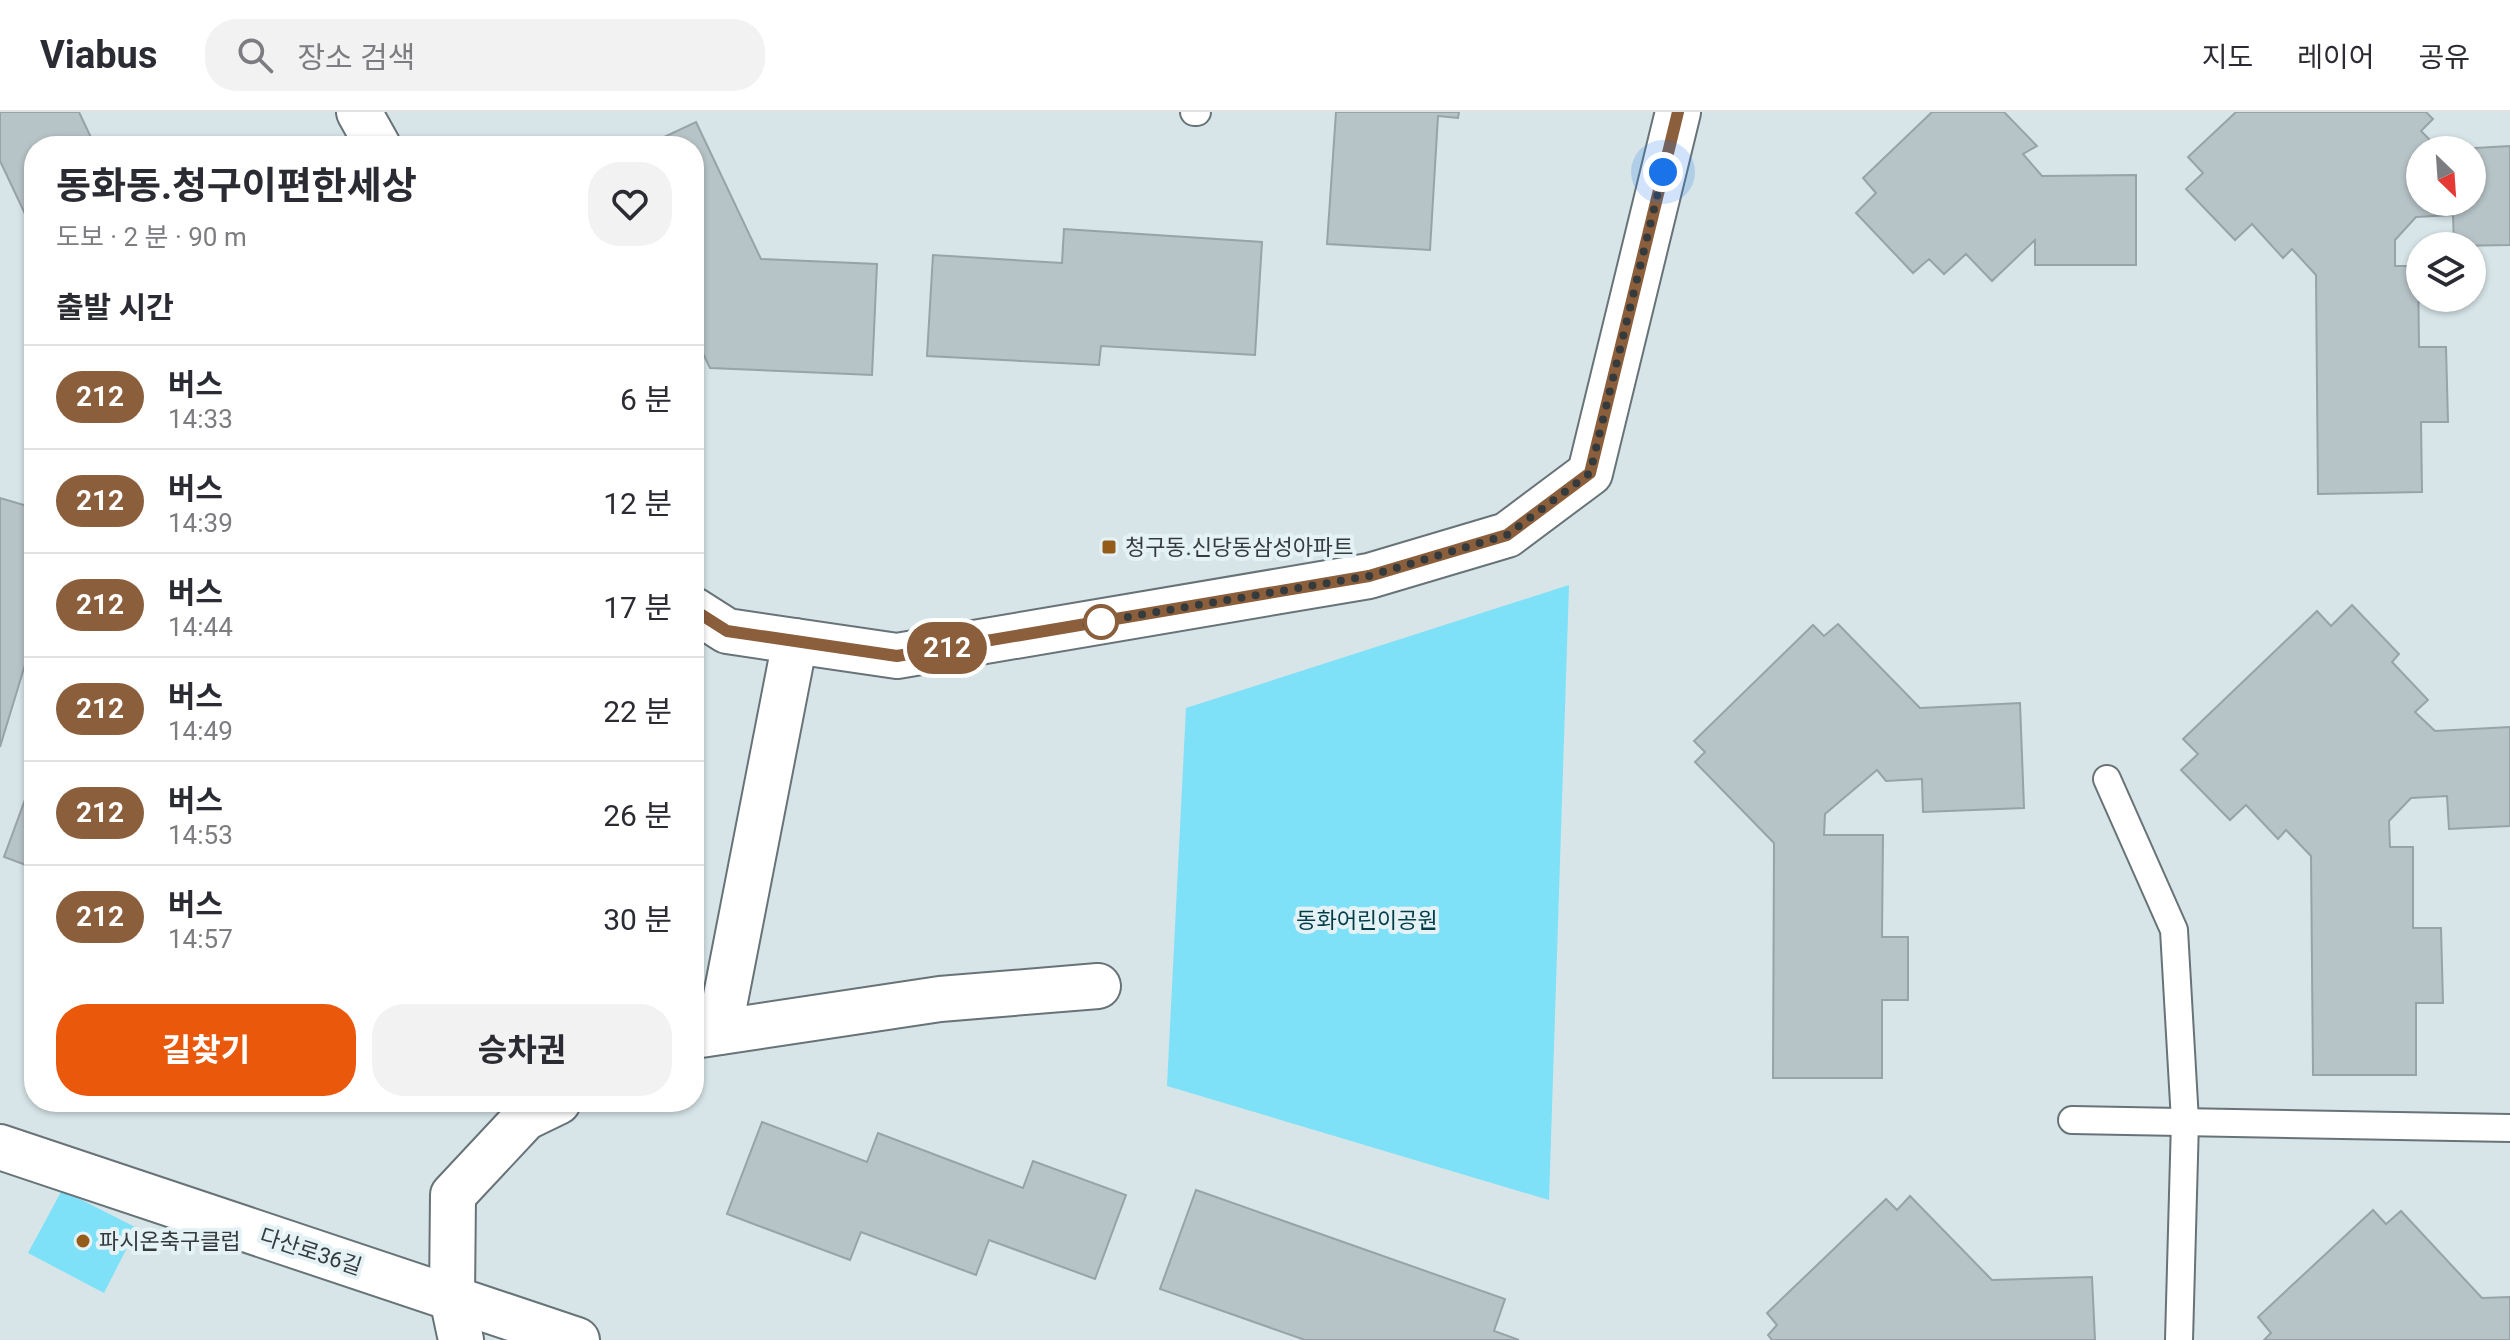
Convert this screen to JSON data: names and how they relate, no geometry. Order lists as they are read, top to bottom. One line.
{"streets":{"street":["다산로36길"]},"parks":["동화어린이공원"],"places":{"transit":["청구동.신당동삼성아파트"],"other":["파시온축구클럽"]},"lines":["bus line 212"],"north":"bottom right","page":{"header":"Viabus","search":"장소 검색","nav":["지도","레이어","공유"],"on_map":"212","heading":[["동화동.청구이편한세상","도보 · 2 분 · 90 m"],"출발 시간"],"list":[{"mark":"212","name":"버스","note":"14:33","value":"6 분"},{"mark":"212","name":"버스","note":"14:39","value":"12 분"},{"mark":"212","name":"버스","note":"14:44","value":"17 분"},{"mark":"212","name":"버스","note":"14:49","value":"22 분"},{"mark":"212","name":"버스","note":"14:53","value":"26 분"},{"mark":"212","name":"버스","note":"14:57","value":"30 분"}],"buttons":["길찾기","승차권"]}}
